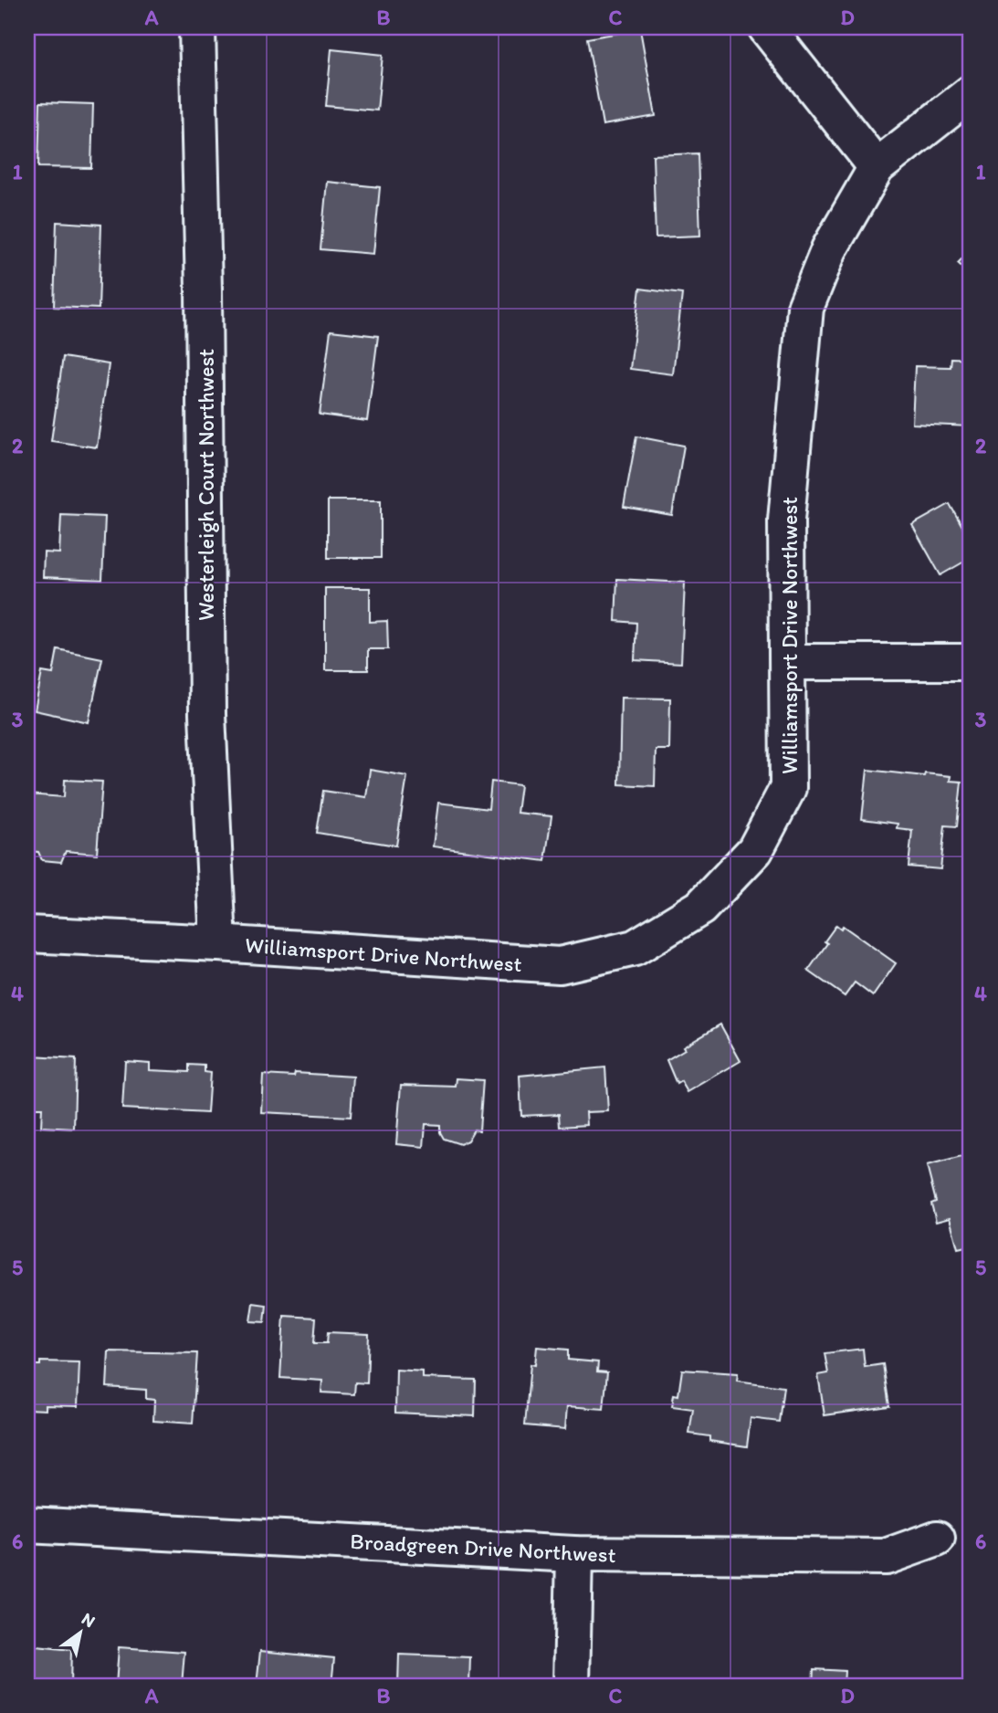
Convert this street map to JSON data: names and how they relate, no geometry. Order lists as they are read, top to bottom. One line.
{"streets":{"street":["Westerleigh Court Northwest","Williamsport Drive Northwest","Broadgreen Drive Northwest"]},"crossings":[["Westerleigh Court Northwest","Williamsport Drive Northwest"]],"north":"top right","grid":{"columns":["A","B","C","D"],"rows":["1","2","3","4","5","6"]}}
